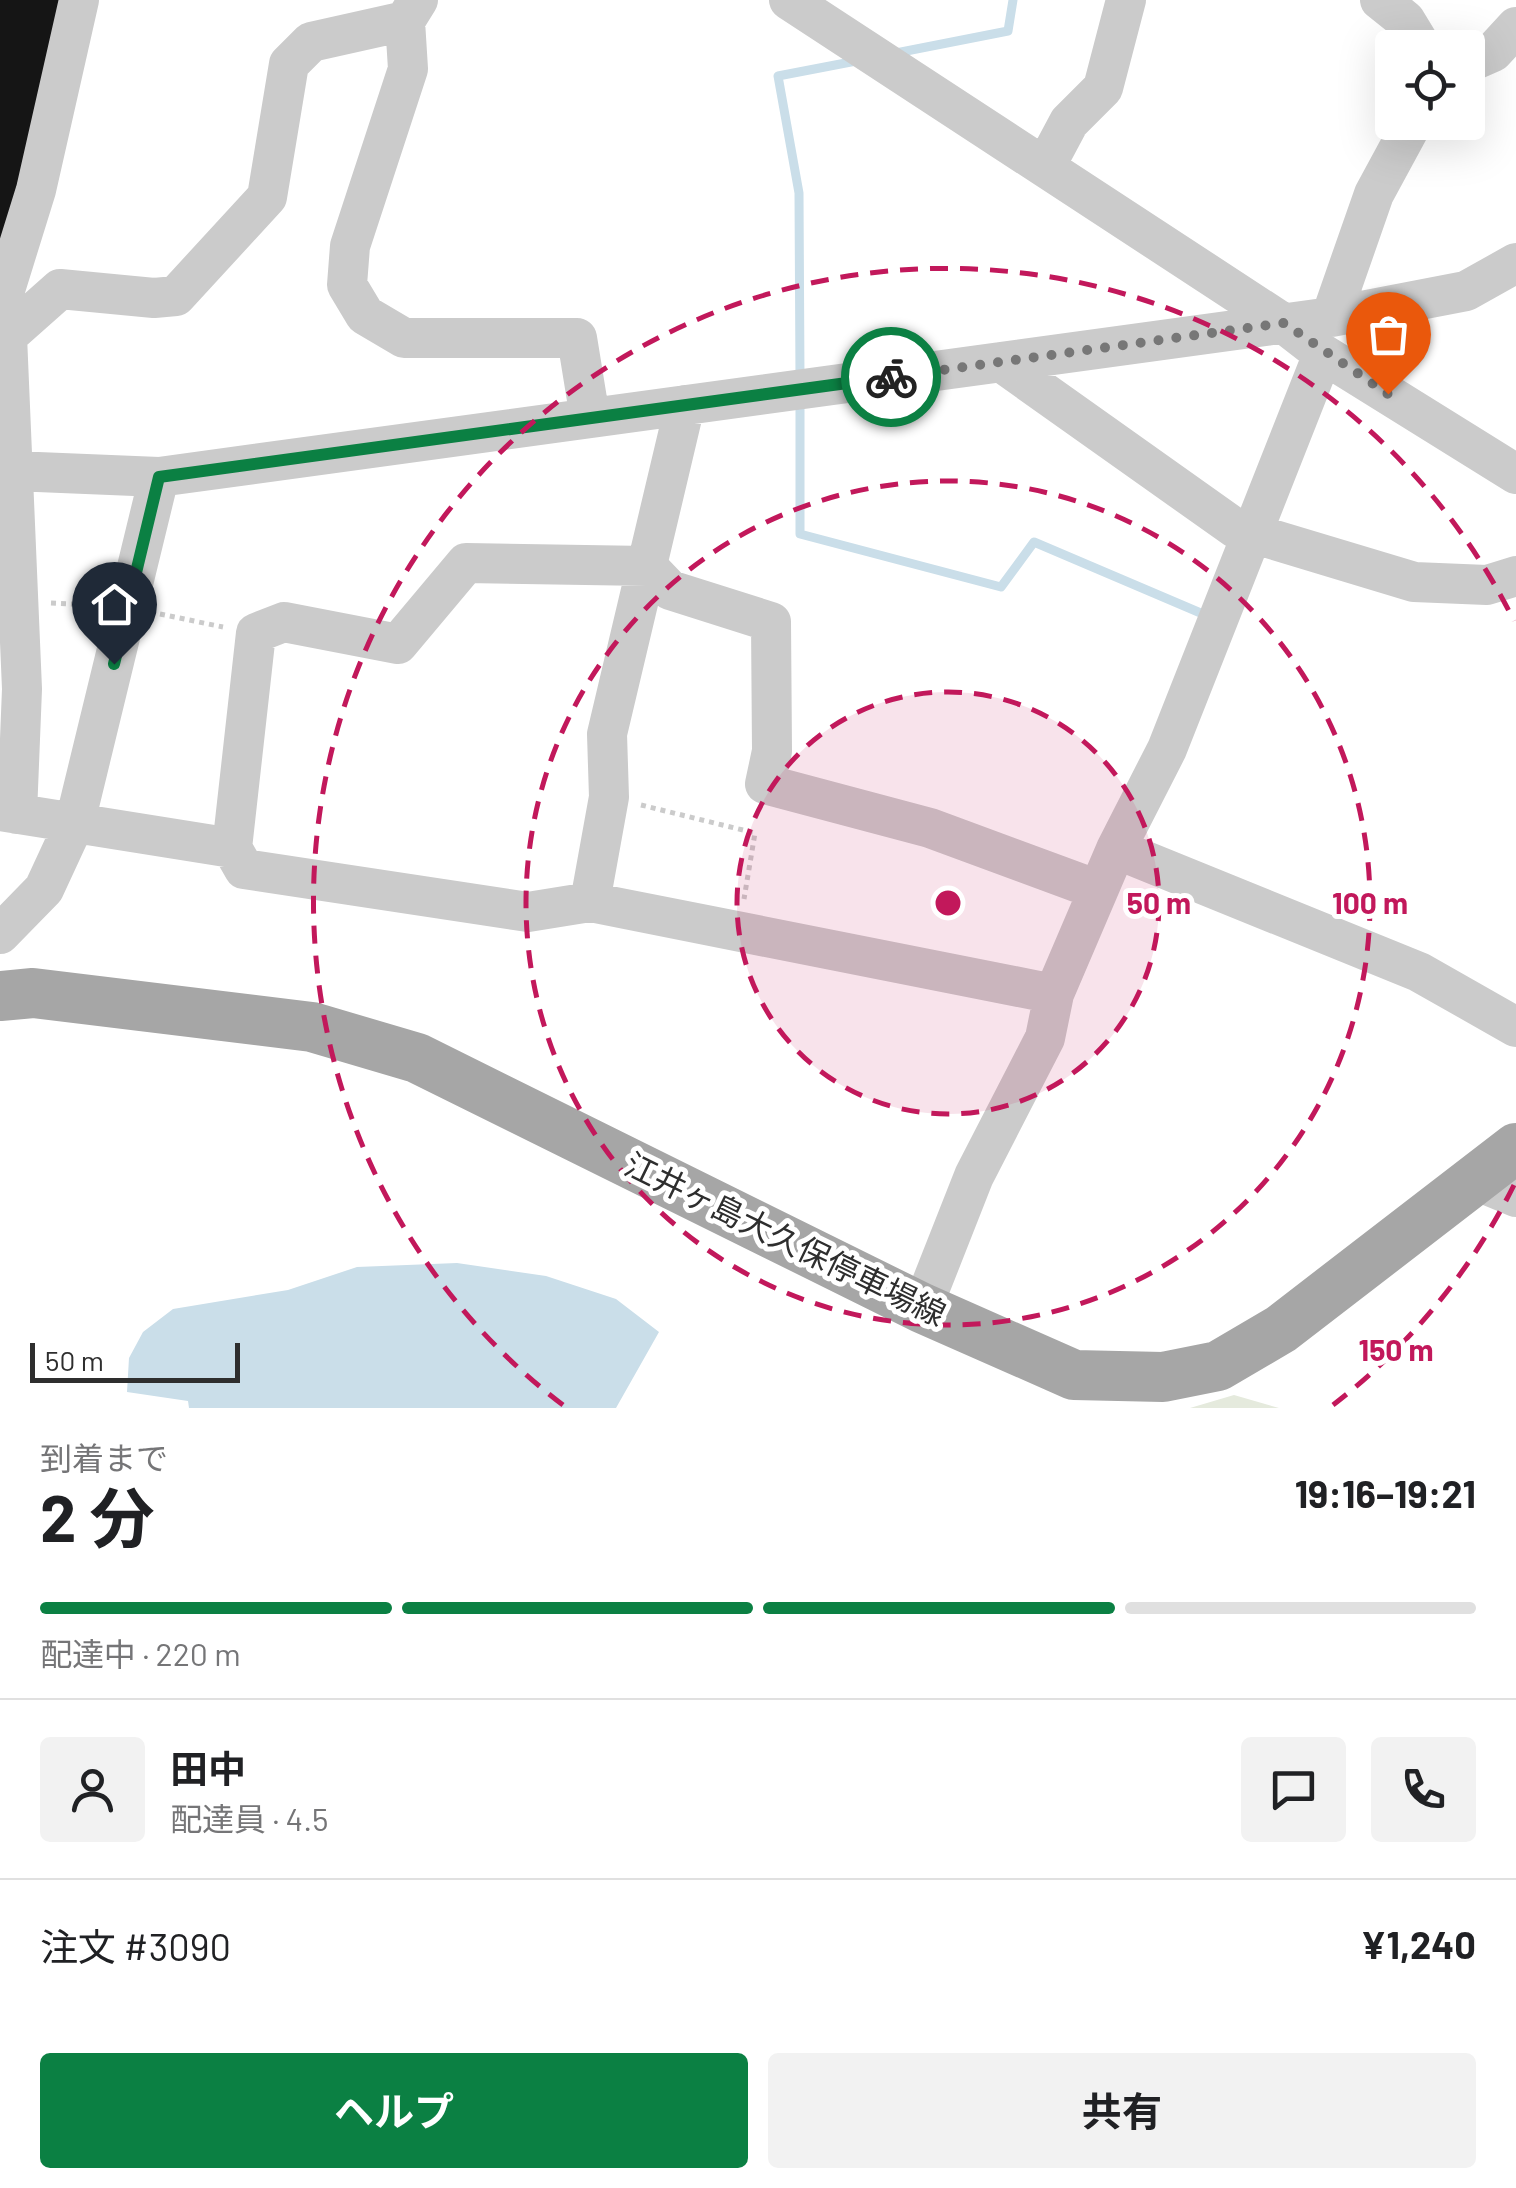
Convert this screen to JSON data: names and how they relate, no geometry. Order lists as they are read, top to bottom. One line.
{"streets":{"main road":["江井ヶ島大久保停車場線"]},"scale_bar":"50 m","page":{"scale":"50 m","heading":["2 分","到着まで","19:16–19:21"],"panel":["田中","配達員 · 4.5","注文 #3090","¥1,240"],"bar":"配達中 · 220 m","buttons":["ヘルプ","共有"]},"rings":["50 m","100 m","150 m"]}
